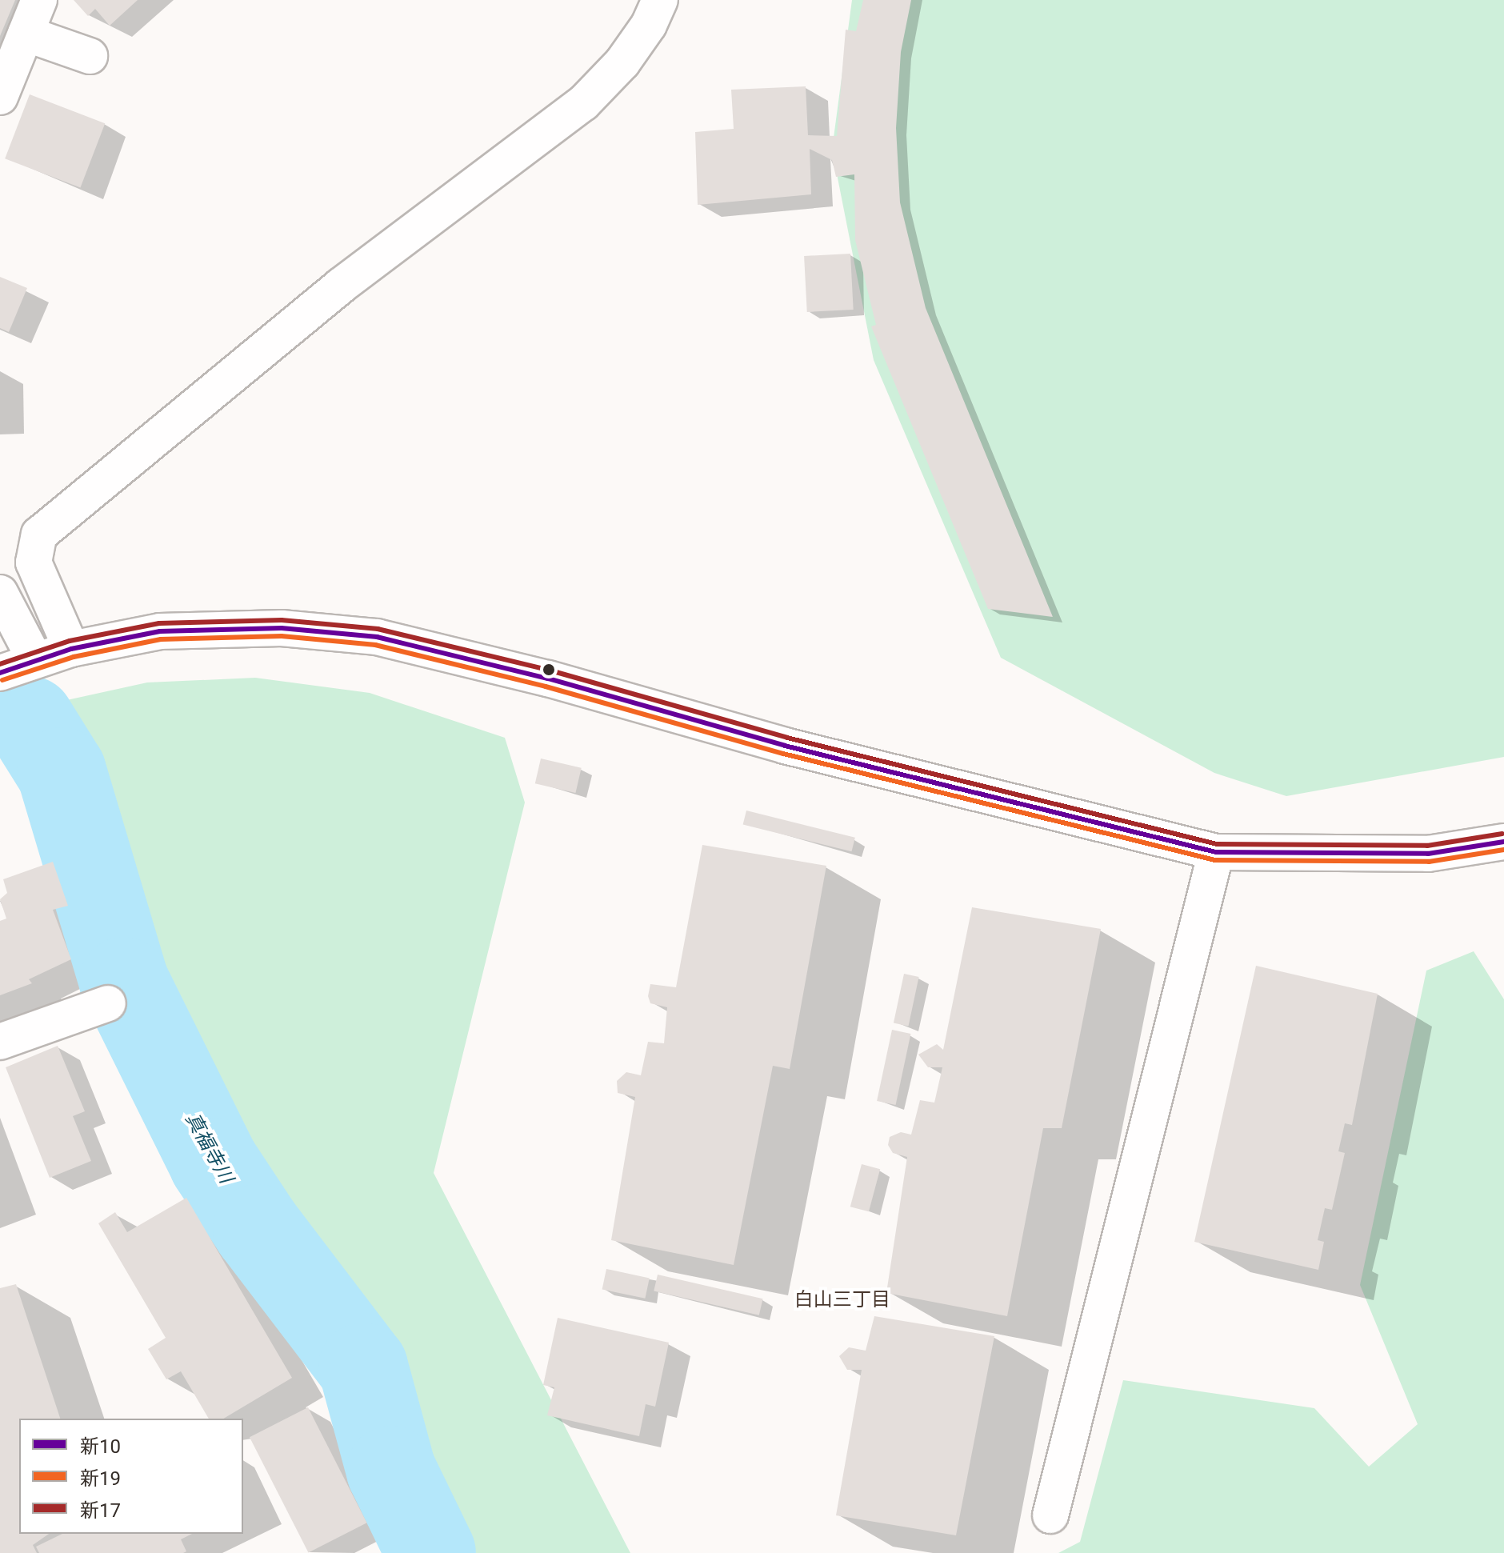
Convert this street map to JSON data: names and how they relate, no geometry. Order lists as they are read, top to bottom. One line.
{"districts":["白山三丁目"],"water":["真福寺川"],"lines":["transit line 新17","transit line 新10","transit line 新19"],"legend":["新10","新19","新17"]}
